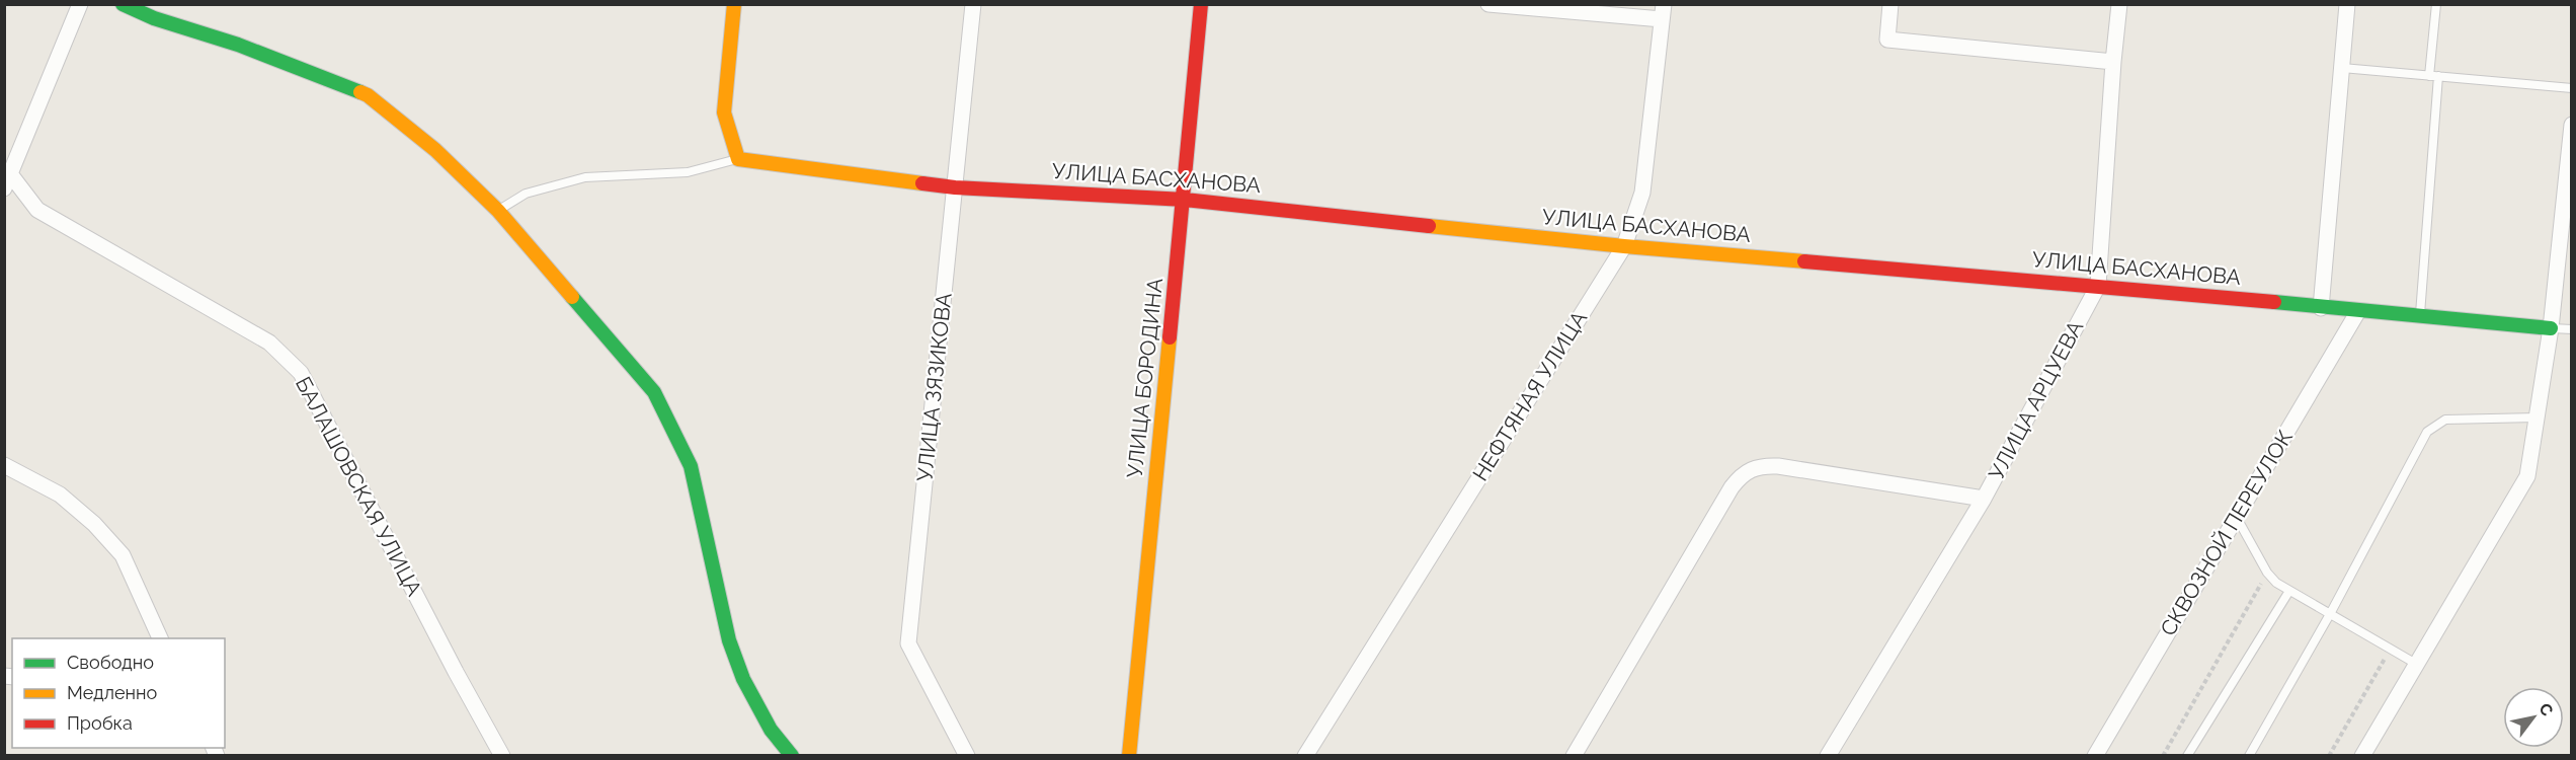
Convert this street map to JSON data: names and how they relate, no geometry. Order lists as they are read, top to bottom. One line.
{"streets":{"street":["УЛИЦА БАСХАНОВА","УЛИЦА БОРОДИНА","УЛИЦА ЗЯЗИКОВА","НЕФТЯНАЯ УЛИЦА","УЛИЦА АРЦУЕВА","БАЛАШОВСКАЯ УЛИЦА","СКВОЗНОЙ ПЕРЕУЛОК"]},"crossings":[["УЛИЦА БАСХАНОВА","УЛИЦА БОРОДИНА"],["УЛИЦА БАСХАНОВА","УЛИЦА ЗЯЗИКОВА"],["УЛИЦА БАСХАНОВА","НЕФТЯНАЯ УЛИЦА"],["УЛИЦА БАСХАНОВА","УЛИЦА АРЦУЕВА"],["УЛИЦА БАСХАНОВА","СКВОЗНОЙ ПЕРЕУЛОК"]],"legend":["Свободно","Медленно","Пробка"],"north":"top right"}
